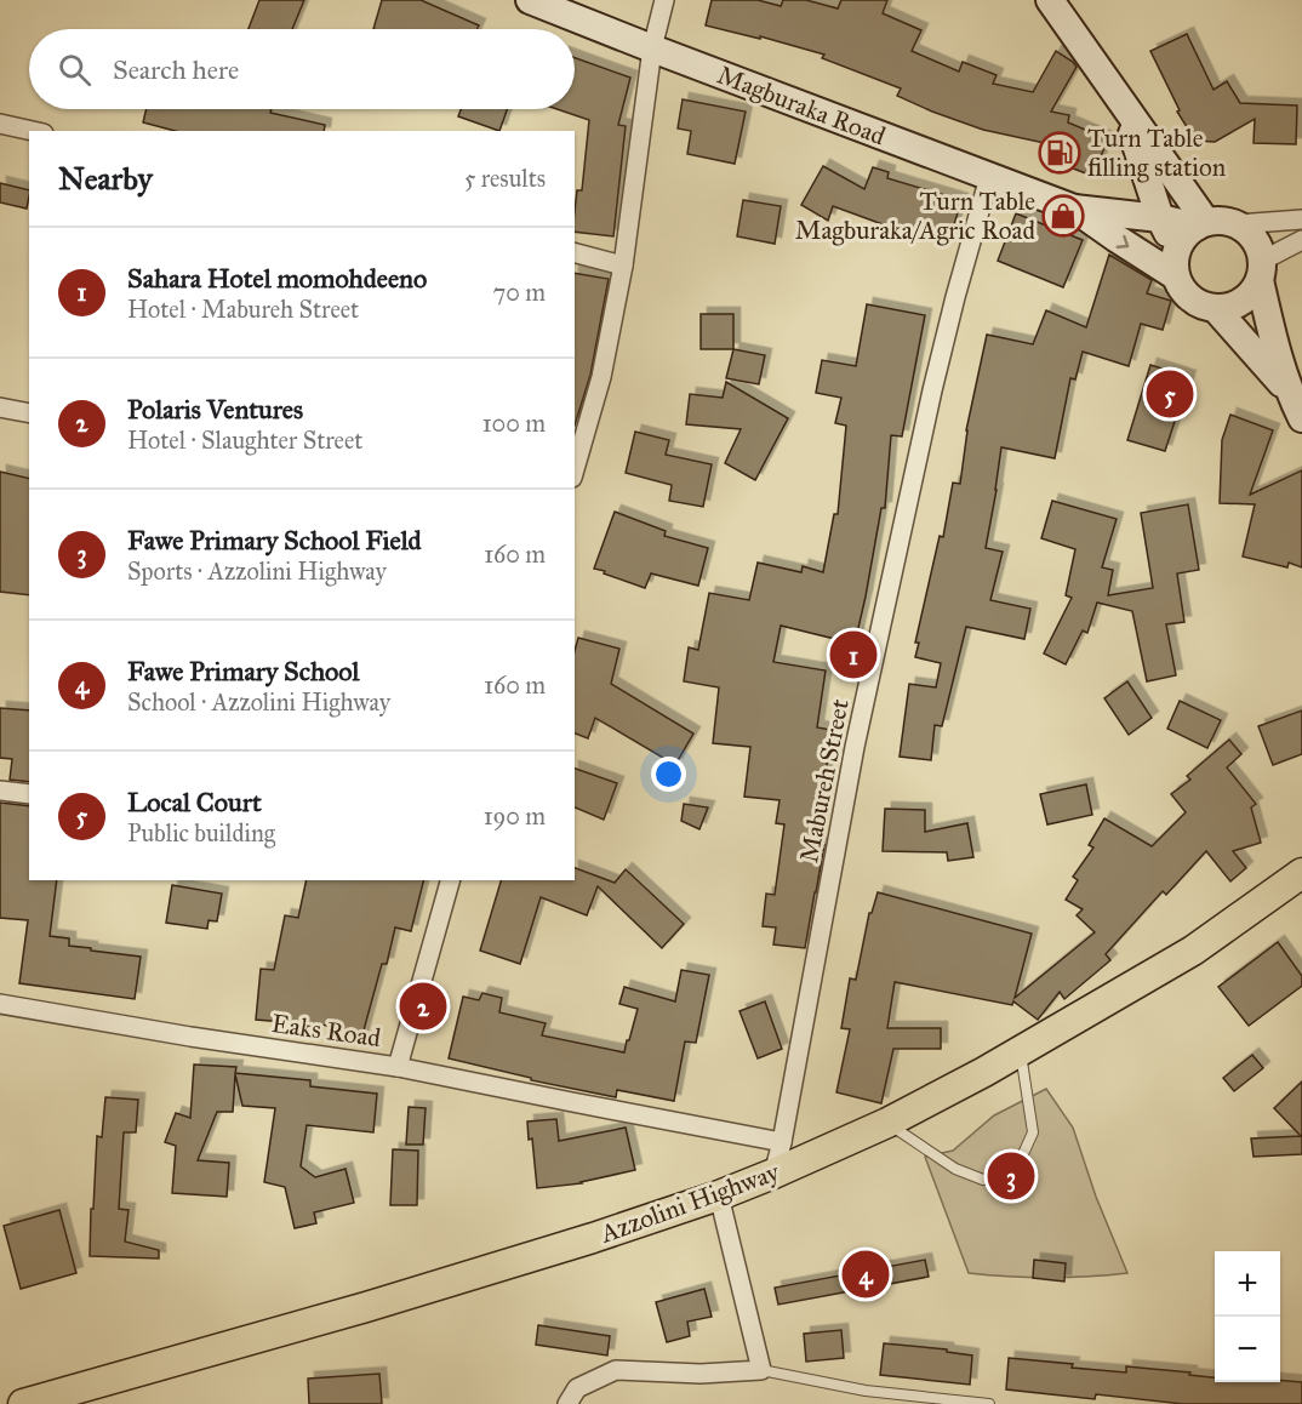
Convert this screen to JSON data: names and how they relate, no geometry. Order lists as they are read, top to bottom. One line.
{"streets":{"main road":["Magburaka Road","Azzolini Highway"],"street":["Mabureh Street","Eaks Road"]},"crossings":[["Magburaka Road","Mabureh Street"],["Mabureh Street","Eaks Road"]],"places":{"fuel station":["Turn Table filling station"],"shop":["Turn Table Magburaka/Agric Road"]},"page":{"search":"Search here","heading":["Nearby","5 results"],"list":[{"mark":"1","name":"Sahara Hotel momohdeeno","note":"Hotel · Mabureh Street","value":"70 m"},{"mark":"2","name":"Polaris Ventures","note":"Hotel · Slaughter Street","value":"100 m"},{"mark":"3","name":"Fawe Primary School Field","note":"Sports · Azzolini Highway","value":"160 m"},{"mark":"4","name":"Fawe Primary School","note":"School · Azzolini Highway","value":"160 m"},{"mark":"5","name":"Local Court","note":"Public building","value":"190 m"}],"pins":["5","1","2","3","4"],"map_buttons":["+","−"]}}
